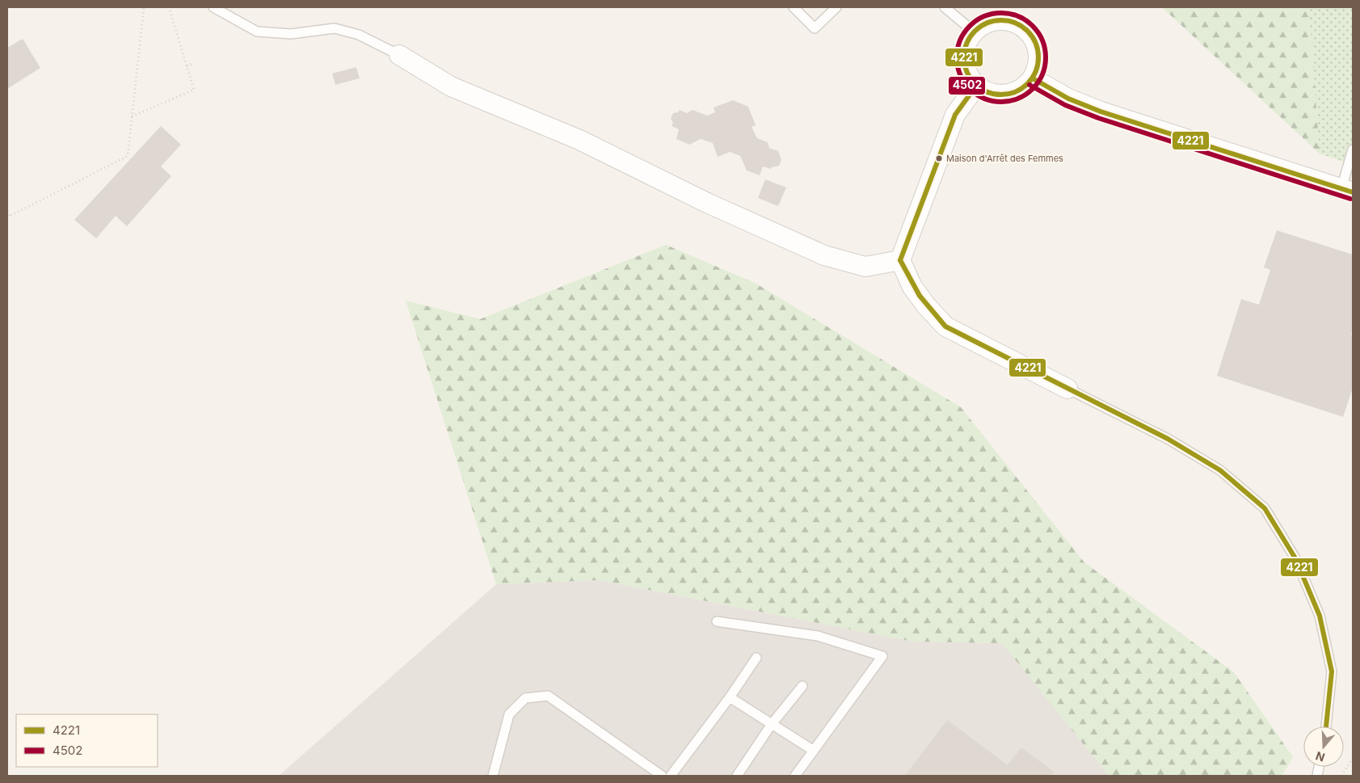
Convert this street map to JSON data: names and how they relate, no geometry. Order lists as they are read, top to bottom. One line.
{"places":["Maison d'Arrêt des Femmes"],"lines":["transit line 4502","transit line 4221"],"legend":["4221","4502"],"north":"bottom"}
